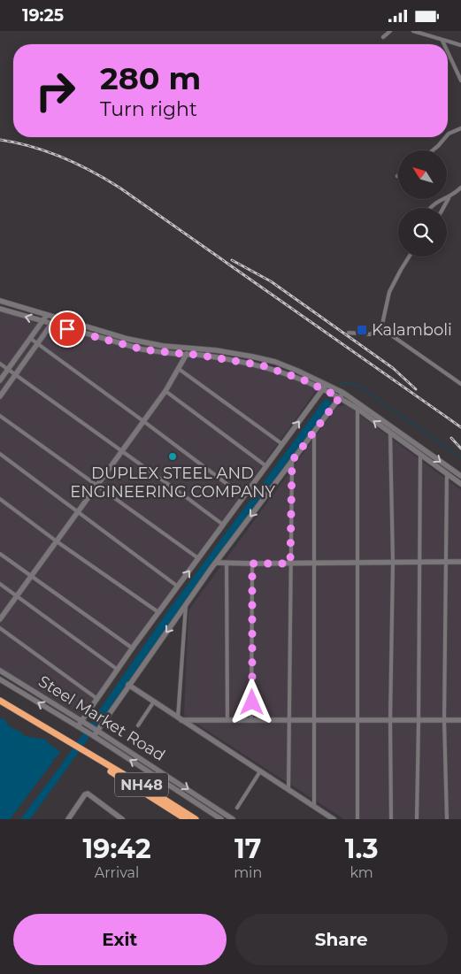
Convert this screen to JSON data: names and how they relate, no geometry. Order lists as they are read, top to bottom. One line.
{"streets":{"highway":["NH48"],"street":["Steel Market Road"]},"places":{"transit":["Kalamboli"],"other":["DUPLEX STEEL AND ENGINEERING COMPANY"]},"north":"top left","page":{"status":"19:25","turn":["280 m","Turn right"],"eta":["19:42","Arrival","17","min","1.3","km"],"buttons":["Exit","Share"]}}
